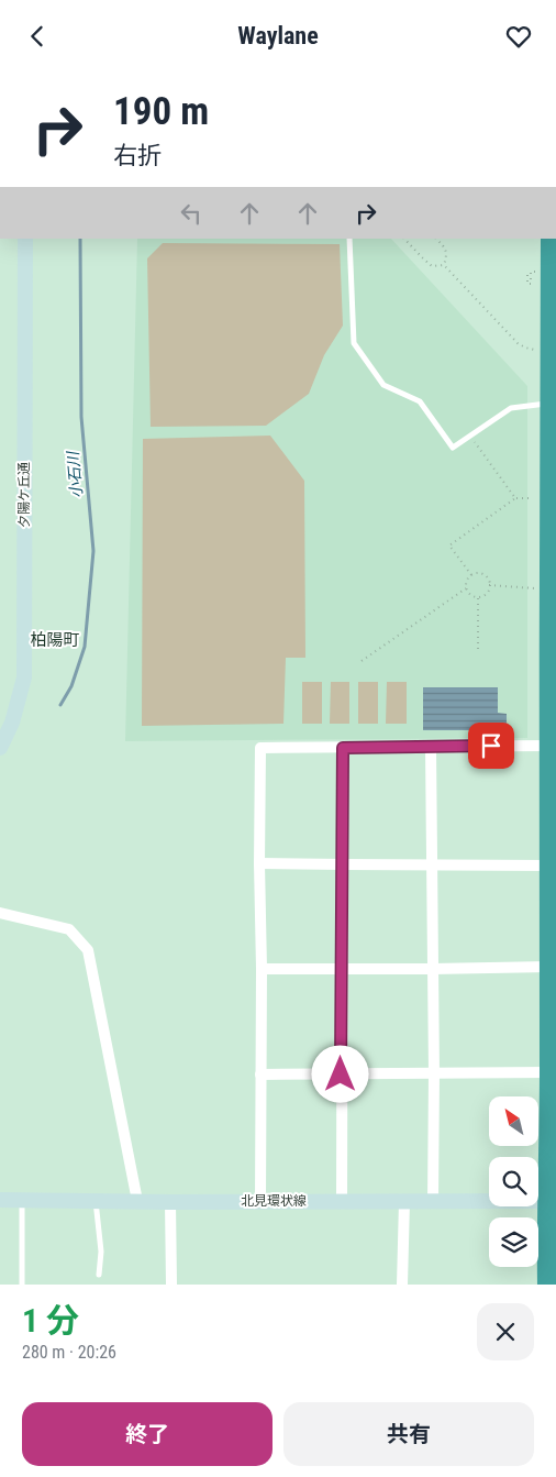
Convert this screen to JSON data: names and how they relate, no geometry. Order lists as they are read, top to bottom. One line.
{"streets":{"main road":["夕陽ケ丘通","北見環状線"]},"districts":["柏陽町"],"water":["小石川"],"north":"top left","page":{"header":"Waylane","turn":["190 m","右折"],"heading":["1 分","280 m · 20:26"],"buttons":["終了","共有"]}}
